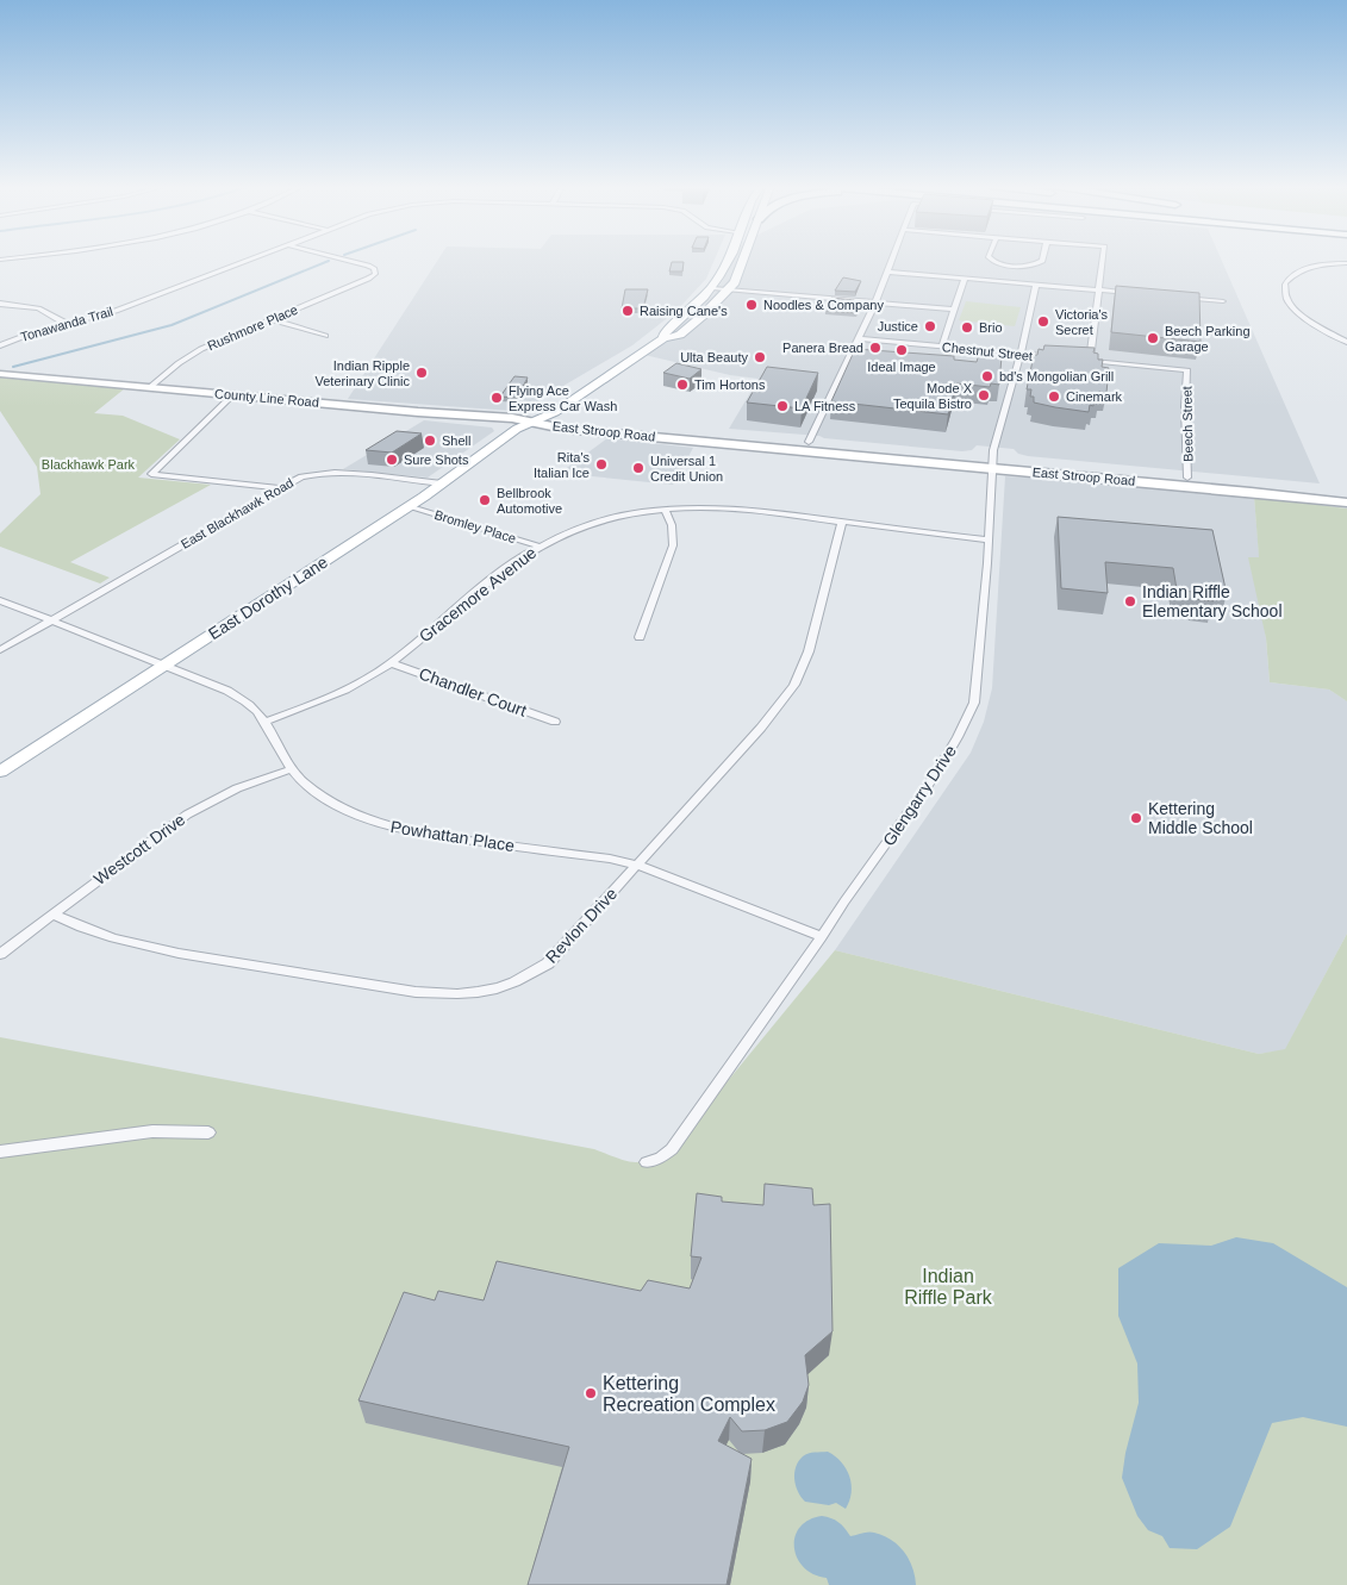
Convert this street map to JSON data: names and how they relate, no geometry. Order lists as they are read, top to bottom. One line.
{"streets":{"main road":["County Line Road","East Stroop Road","East Dorothy Lane"],"street":["Tonawanda Trail","Rushmore Place","Chestnut Street","Beech Street","East Blackhawk Road","Bromley Place","Gracemore Avenue","Chandler Court","Glengarry Drive","Powhattan Place","Westcott Drive","Revlon Drive"]},"crossings":[["Rushmore Place","County Line Road"],["Chestnut Street","Glengarry Drive"],["County Line Road","East Stroop Road"],["County Line Road","East Dorothy Lane"],["Beech Street","East Stroop Road"],["East Stroop Road","East Dorothy Lane"],["East Stroop Road","Glengarry Drive"],["East Blackhawk Road","East Dorothy Lane"],["East Blackhawk Road","Powhattan Place"],["Bromley Place","Gracemore Avenue"],["Bromley Place","East Dorothy Lane"],["Gracemore Avenue","Chandler Court"],["Gracemore Avenue","Glengarry Drive"],["Gracemore Avenue","Powhattan Place"],["Gracemore Avenue","Revlon Drive"],["East Dorothy Lane","Powhattan Place"],["Glengarry Drive","Powhattan Place"],["Powhattan Place","Westcott Drive"],["Powhattan Place","Revlon Drive"],["Westcott Drive","Revlon Drive"]],"parks":["Blackhawk Park","Indian Riffle Park"],"places":["Noodles & Company","Raising Cane's","Victoria's Secret","Justice","Brio","Beech Parking Garage","Panera Bread","Ideal Image","Ulta Beauty","Indian Ripple Veterinary Clinic","bd's Mongolian Grill","Tim Hortons","Mode X Tequila Bistro","Cinemark","Flying Ace Express Car Wash","LA Fitness","Shell","Sure Shots","Rita's Italian Ice","Universal 1 Credit Union","Bellbrook Automotive","Indian Riffle Elementary School","Kettering Middle School","Kettering Recreation Complex"]}
